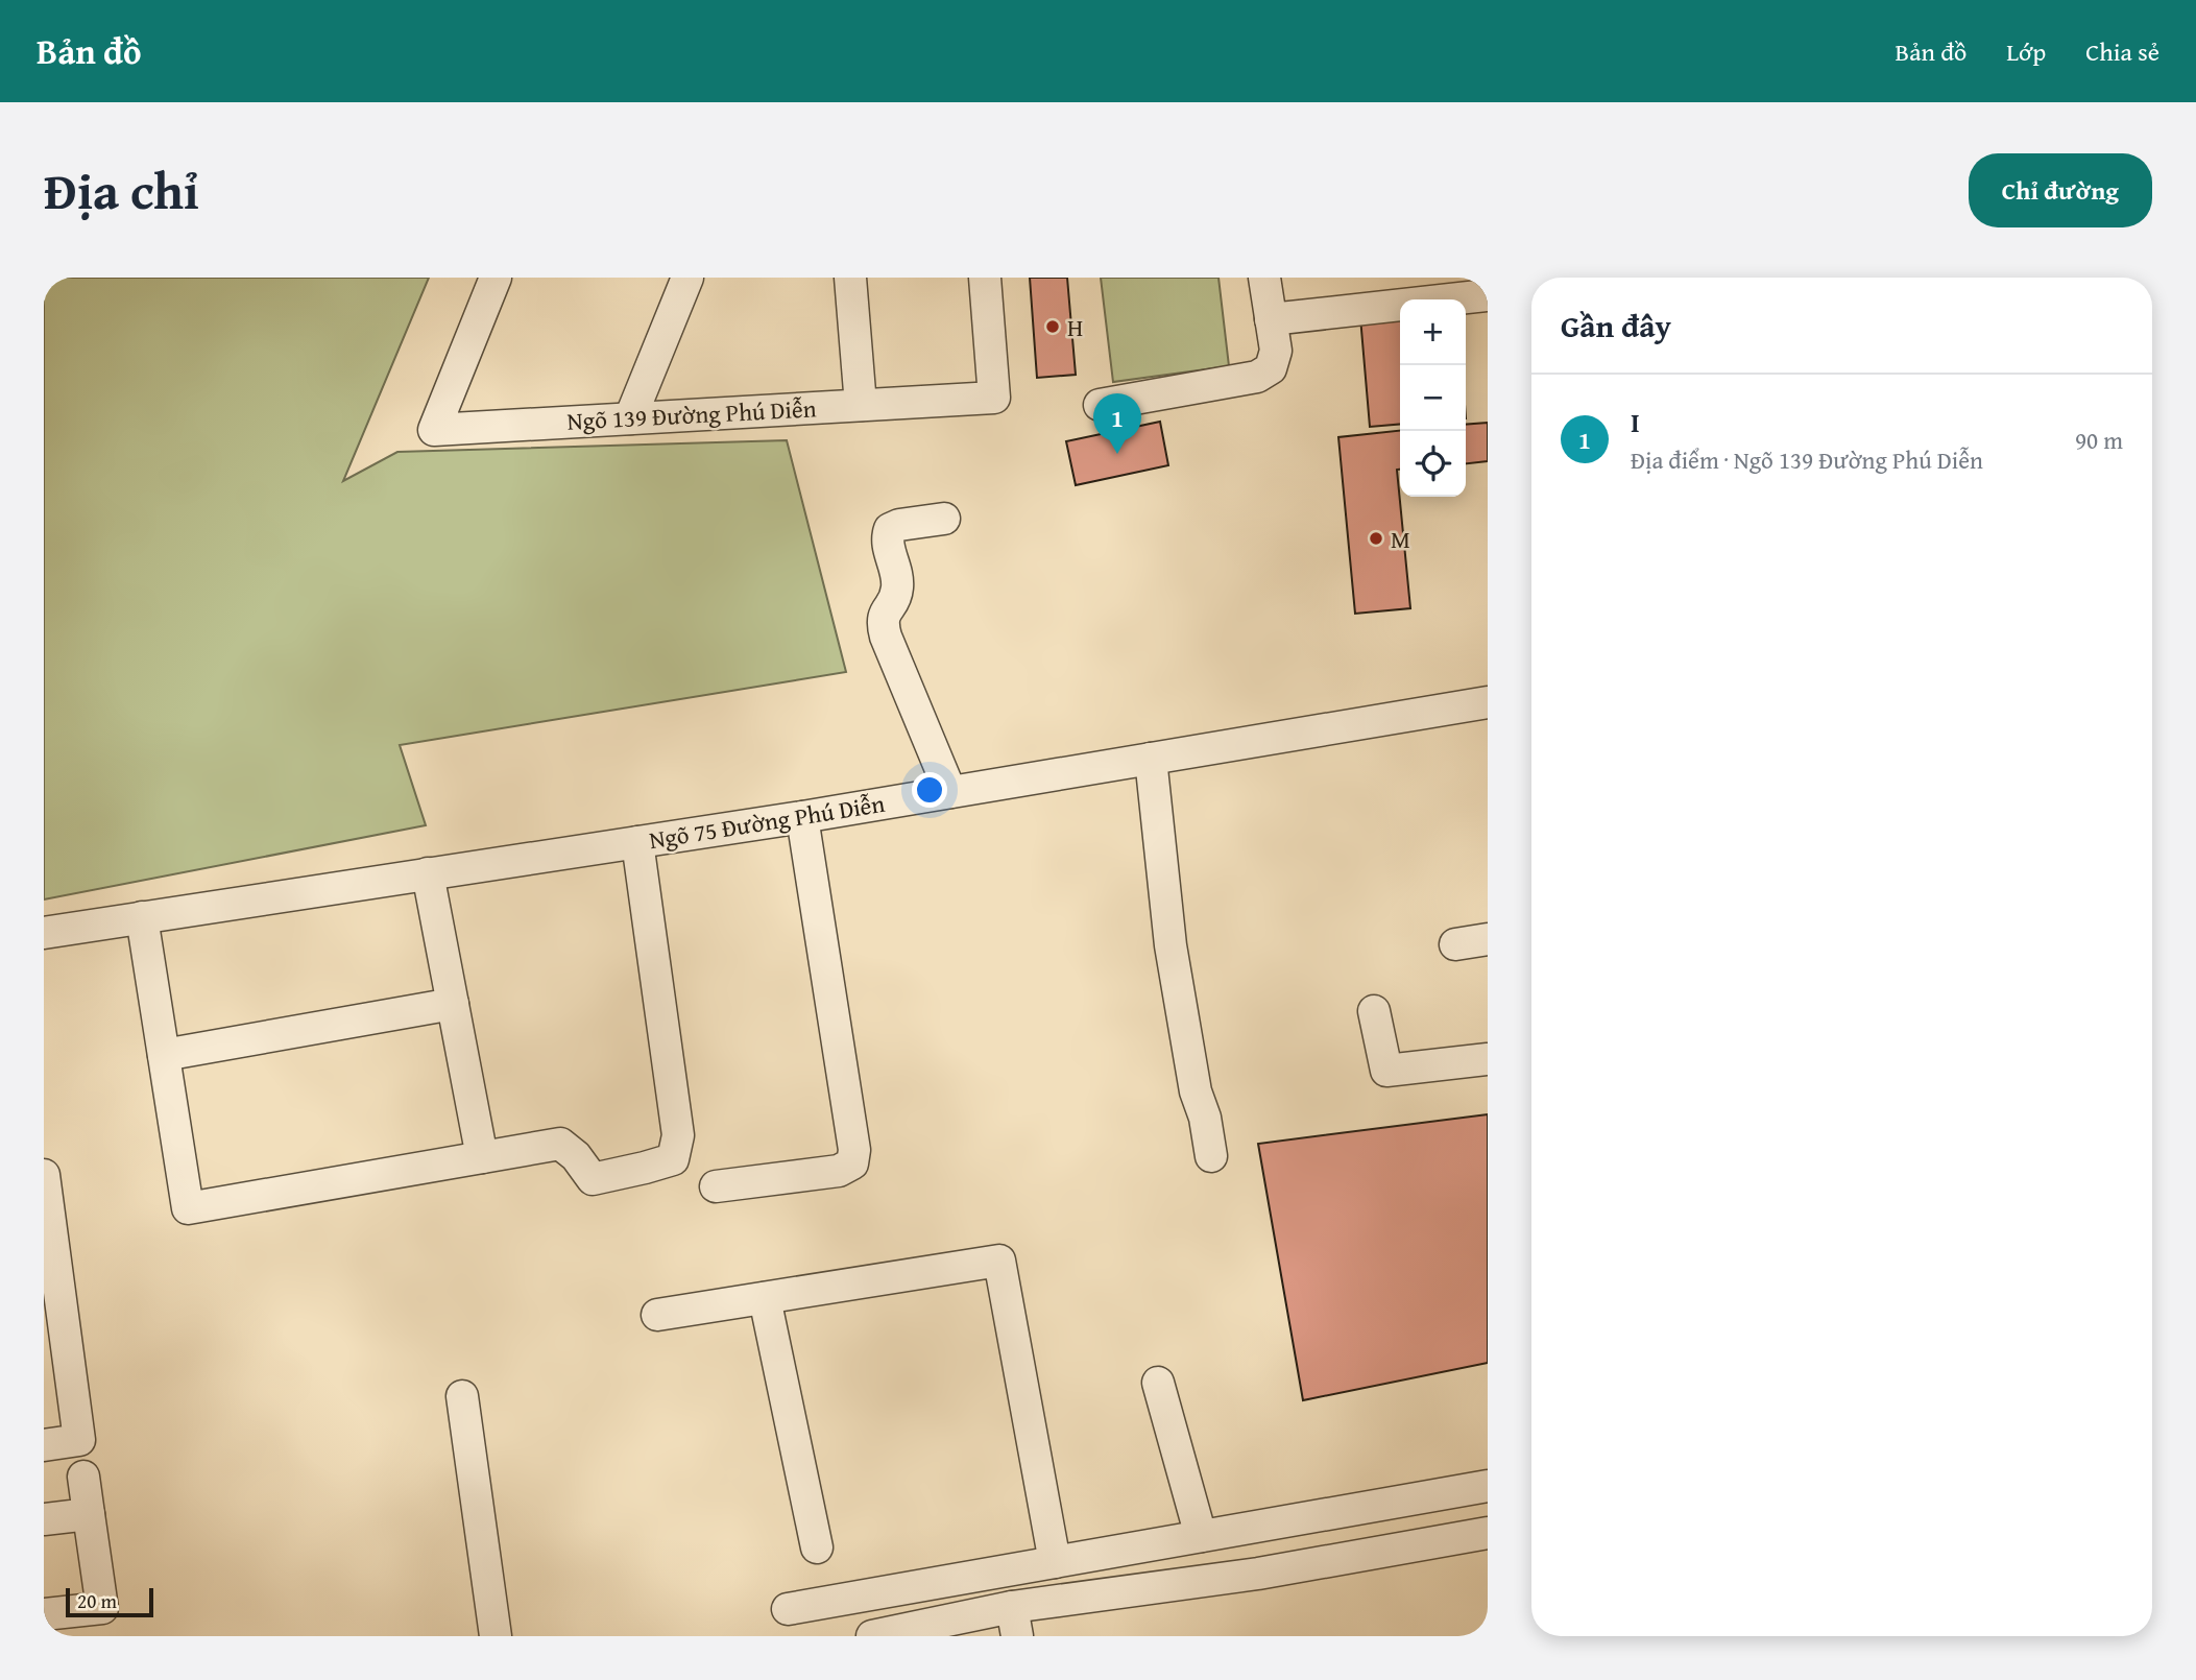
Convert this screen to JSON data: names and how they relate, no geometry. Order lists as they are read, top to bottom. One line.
{"streets":{"street":["Ngõ 139 Đường Phú Diễn","Ngõ 75 Đường Phú Diễn"]},"places":["H","M"],"scale_bar":"20 m","page":{"header":"Bản đồ","nav":["Bản đồ","Lớp","Chia sẻ"],"title":"Địa chỉ","buttons":"Chỉ đường","heading":"Gần đây","map_buttons":["+","−"],"list":[{"mark":"1","name":"I","note":"Địa điểm · Ngõ 139 Đường Phú Diễn","value":"90 m"}],"pins":"1","scale":"20 m"}}
